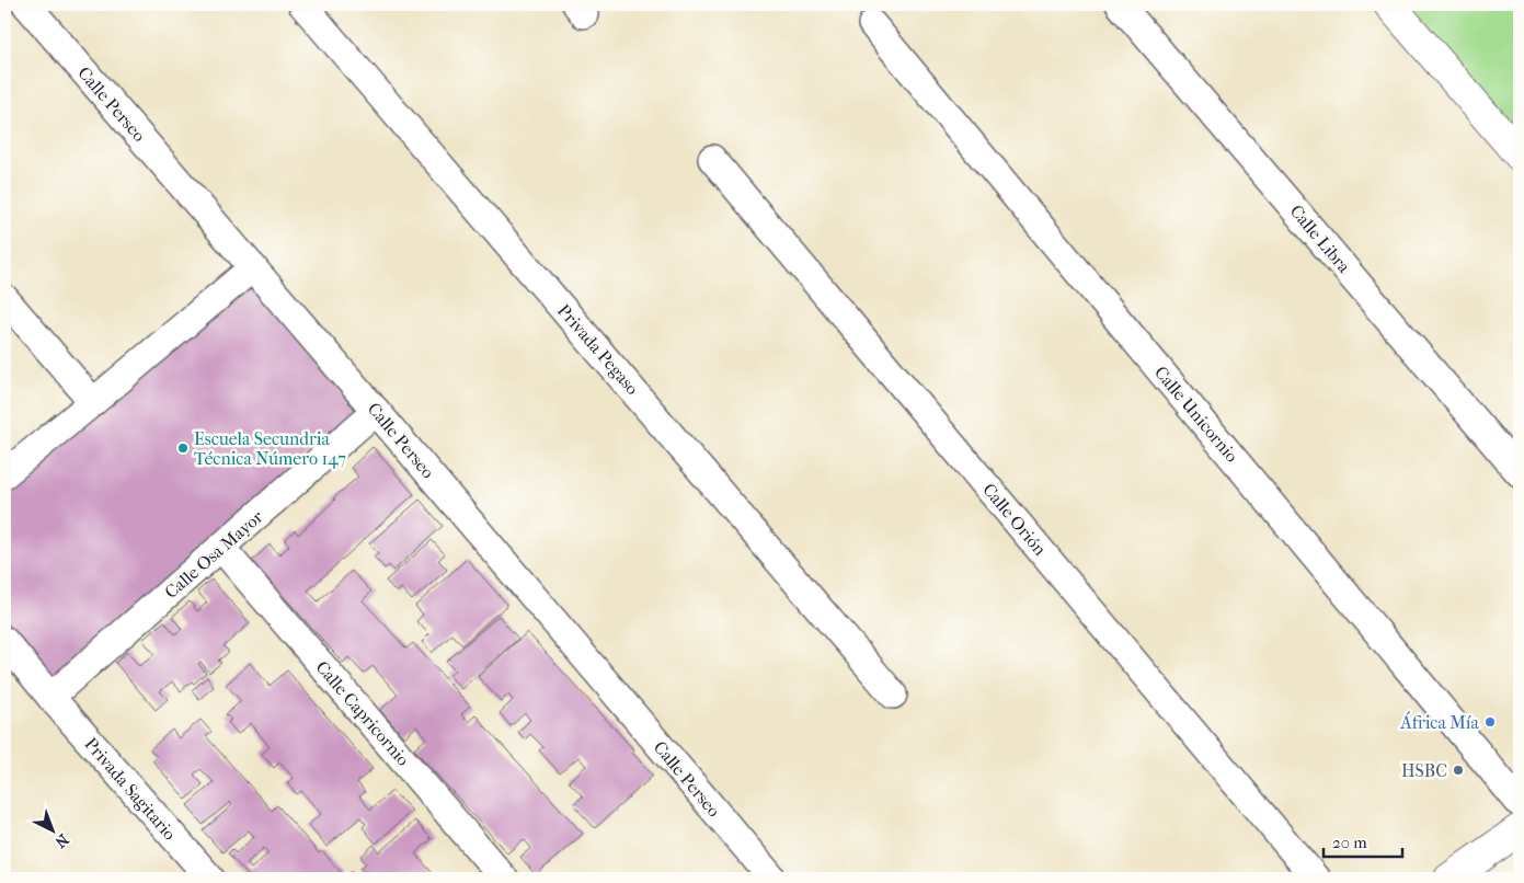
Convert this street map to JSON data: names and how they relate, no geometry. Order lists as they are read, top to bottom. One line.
{"streets":{"street":["Calle Perseo","Calle Libra","Privada Pegaso","Calle Unicornio","Calle Orión","Calle Osa Mayor","Calle Capricornio","Privada Sagitario"]},"crossings":[["Calle Perseo","Calle Osa Mayor"],["Calle Osa Mayor","Calle Capricornio"],["Calle Osa Mayor","Privada Sagitario"]],"places":["Escuela Secundria Técnica Número 147","África Mía","HSBC"],"scale_bar":"20 m","north":"bottom right"}
